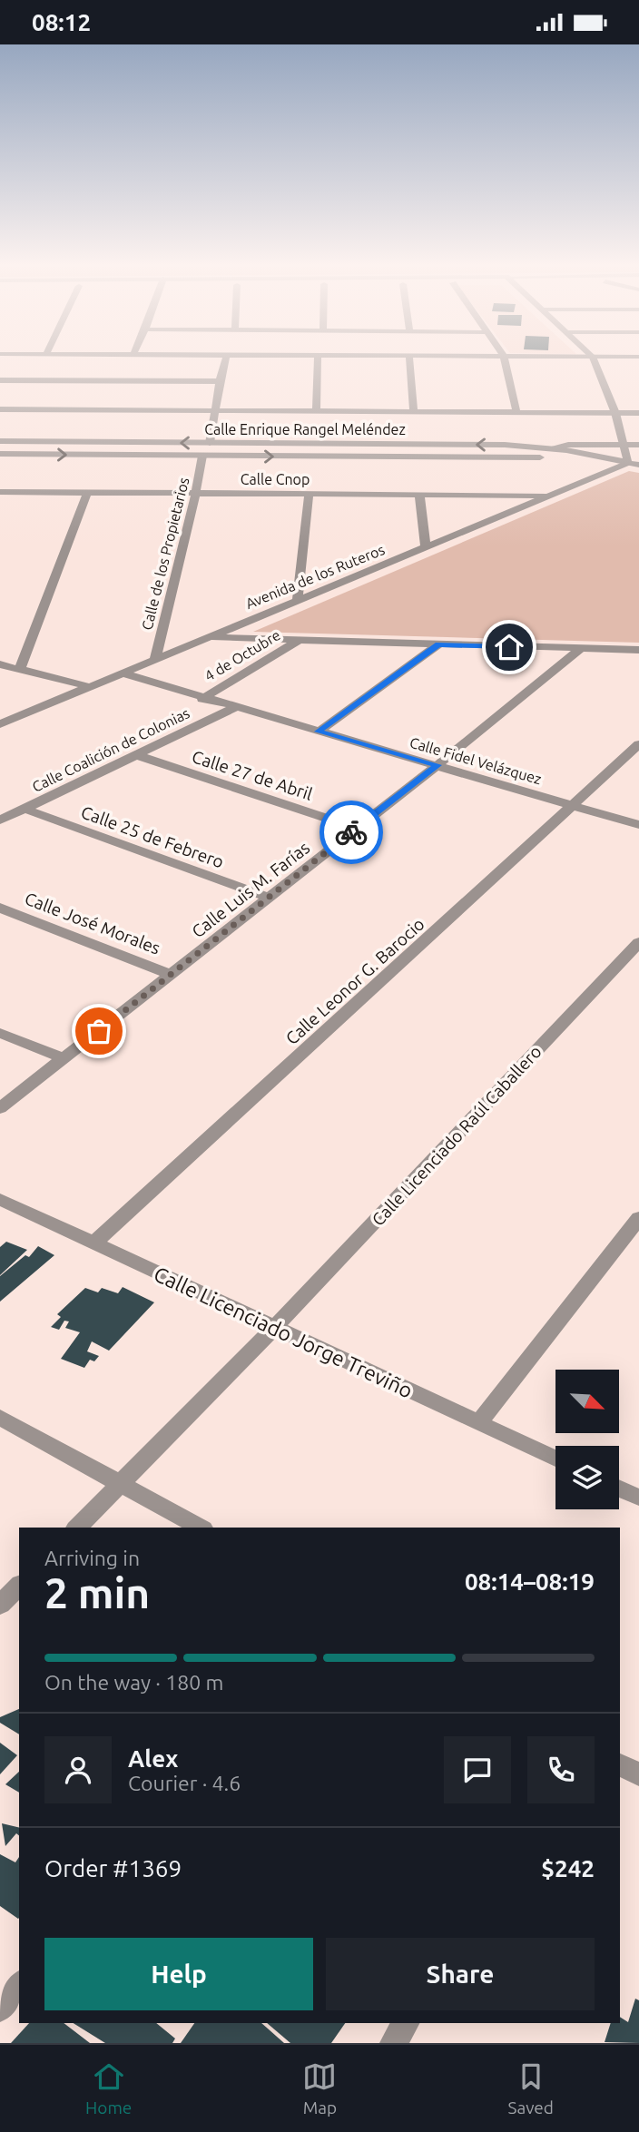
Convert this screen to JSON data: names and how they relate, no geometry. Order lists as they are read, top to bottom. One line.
{"streets":{"street":["Calle Enrique Rangel Meléndez","Calle Cnop","Calle de los Propietarios","Avenida de los Ruteros","4 de Octubre","Calle Coalición de Colonias","Calle Fidel Velázquez","Calle 27 de Abril","Calle 25 de Febrero","Calle Luis M. Farías","Calle José Morales","Calle Leonor G. Barocio","Calle Licenciado Raúl Caballero","Calle Licenciado Jorge Treviño"]},"crossings":[["Calle Enrique Rangel Meléndez","Calle de los Propietarios"],["Calle Enrique Rangel Meléndez","Avenida de los Ruteros"],["Calle Cnop","Calle de los Propietarios"],["Calle Cnop","Avenida de los Ruteros"],["Calle de los Propietarios","Avenida de los Ruteros"],["Avenida de los Ruteros","Calle Fidel Velázquez"],["4 de Octubre","Calle Fidel Velázquez"],["Calle Coalición de Colonias","Calle Fidel Velázquez"],["Calle Coalición de Colonias","Calle 27 de Abril"],["Calle Coalición de Colonias","Calle 25 de Febrero"],["Calle Fidel Velázquez","Calle Luis M. Farías"],["Calle Fidel Velázquez","Calle Leonor G. Barocio"],["Calle 27 de Abril","Calle Luis M. Farías"],["Calle 25 de Febrero","Calle Luis M. Farías"],["Calle Luis M. Farías","Calle José Morales"],["Calle Leonor G. Barocio","Calle Licenciado Jorge Treviño"],["Calle Licenciado Raúl Caballero","Calle Licenciado Jorge Treviño"]],"north":"bottom right","page":{"status":"08:12","heading":["2 min","Arriving in","08:14–08:19"],"panel":["Alex","Courier · 4.6","Order #1369","$242"],"bar":"On the way · 180 m","buttons":["Help","Share"],"tabs":["Home","Map","Saved"]}}
